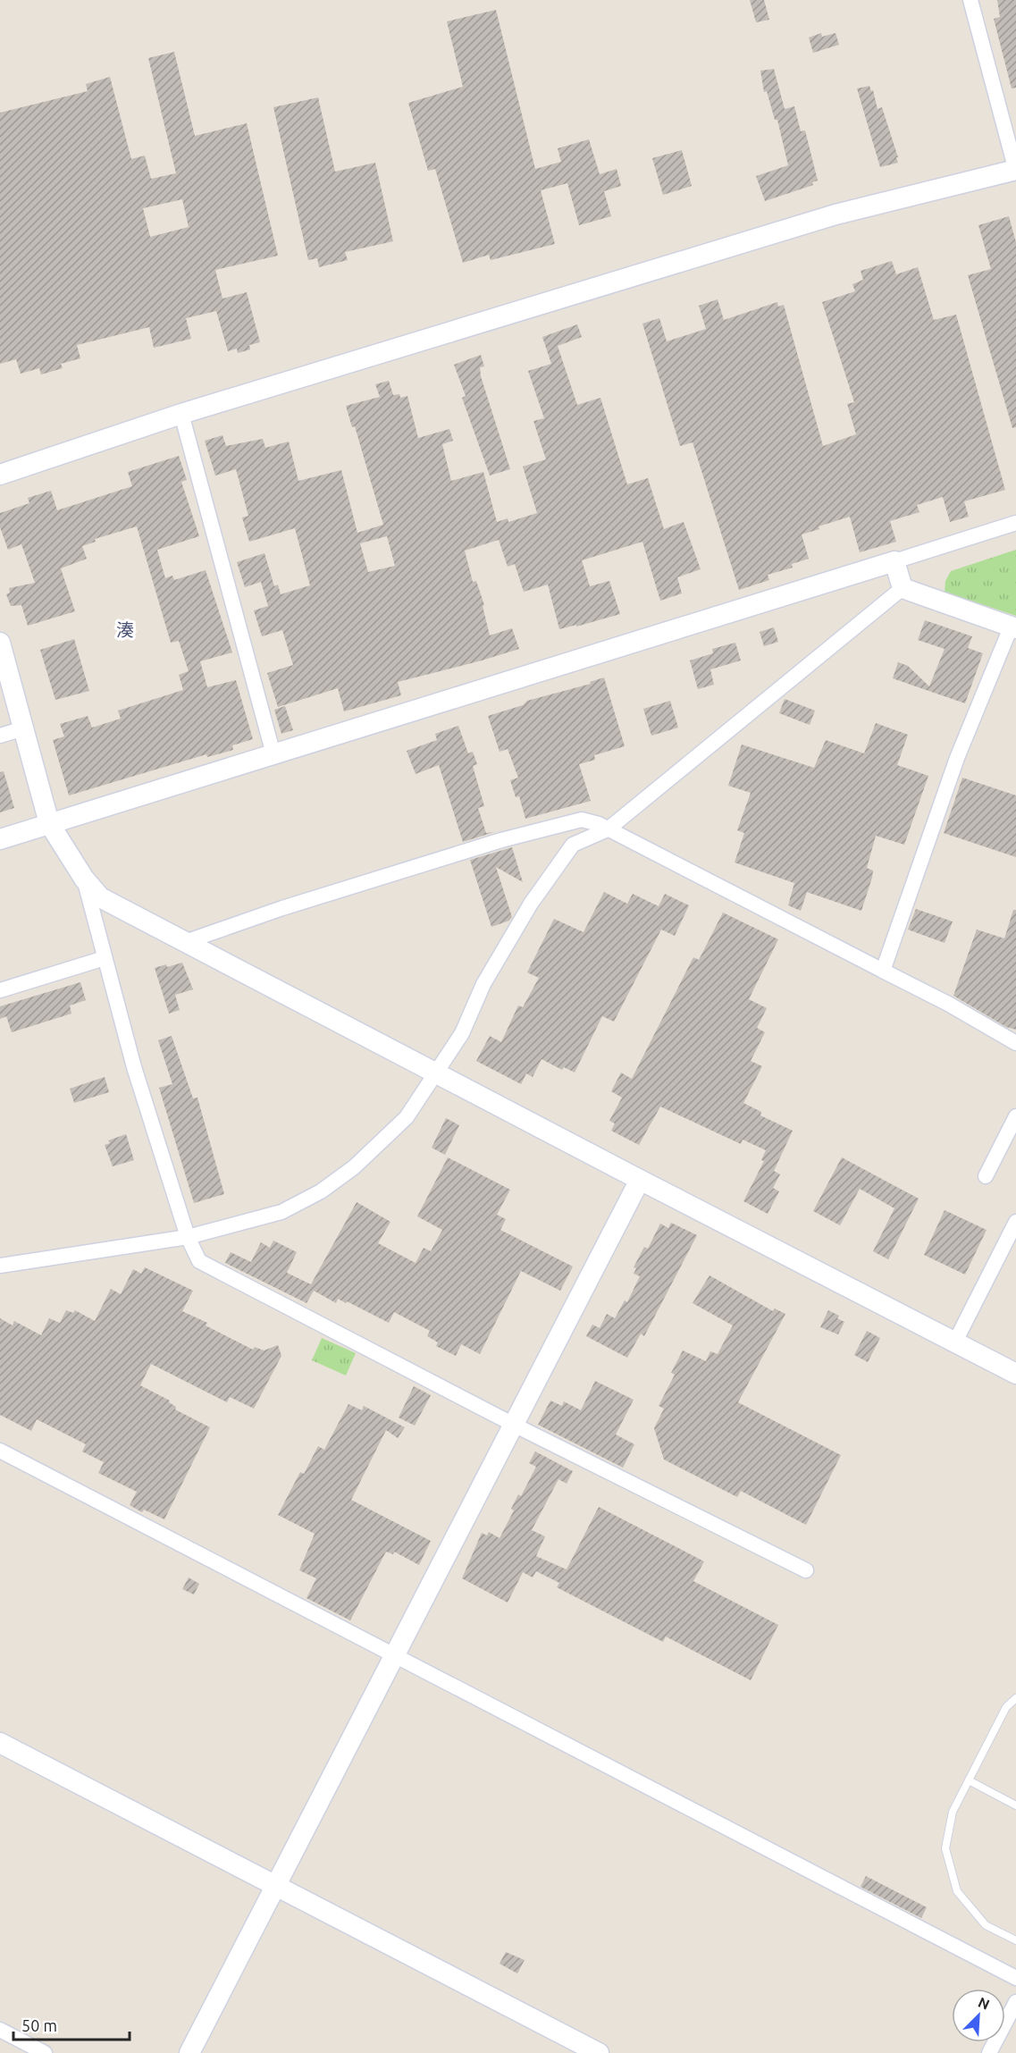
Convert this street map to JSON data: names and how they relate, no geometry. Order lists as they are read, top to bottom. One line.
{"districts":["湊"],"scale_bar":"50 m","north":"top right"}
